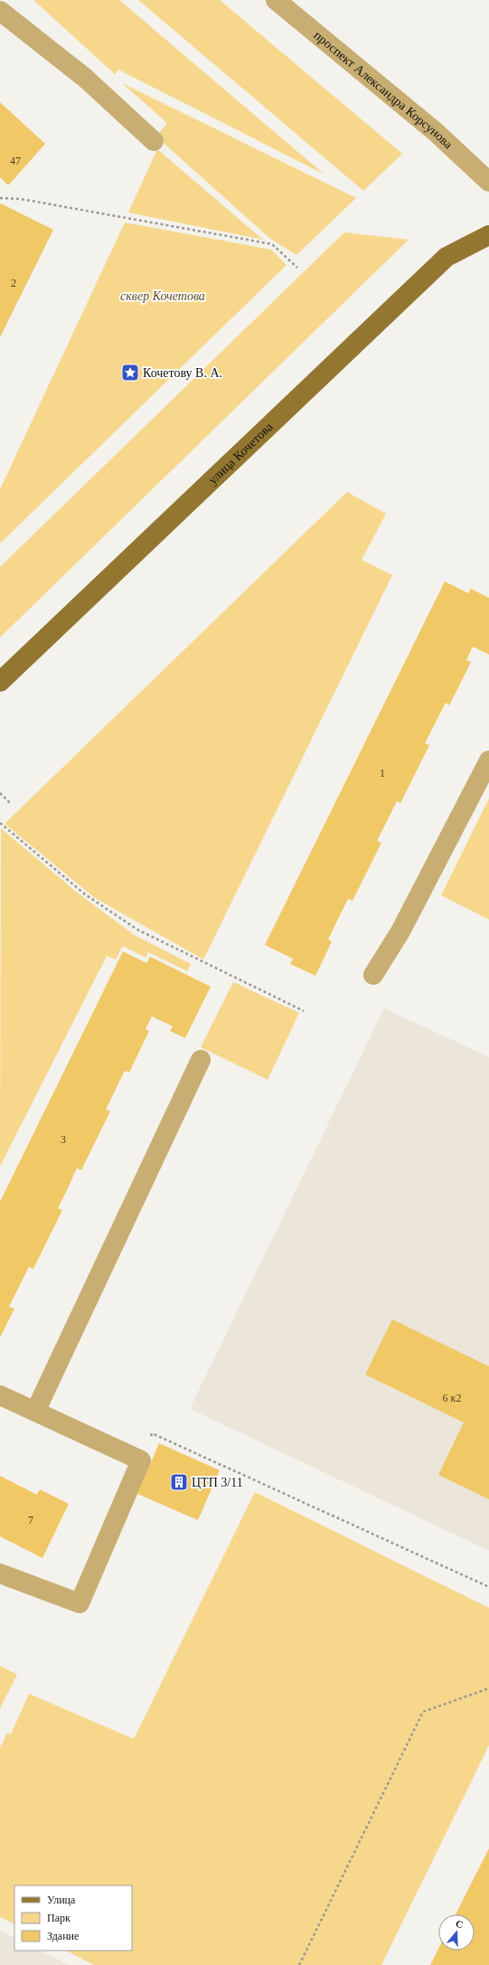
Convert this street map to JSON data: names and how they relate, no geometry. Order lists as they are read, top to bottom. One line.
{"streets":{"main road":["улица Кочетова"],"street":["проспект Александра Корсунова"]},"parks":["сквер Кочетова"],"places":{"place":["Кочетову В. А."],"building":["ЦТП 3/11"]},"house_numbers":["47","2","1","3","6 к2","7"],"legend":["Улица","Парк","Здание"],"north":"top"}
